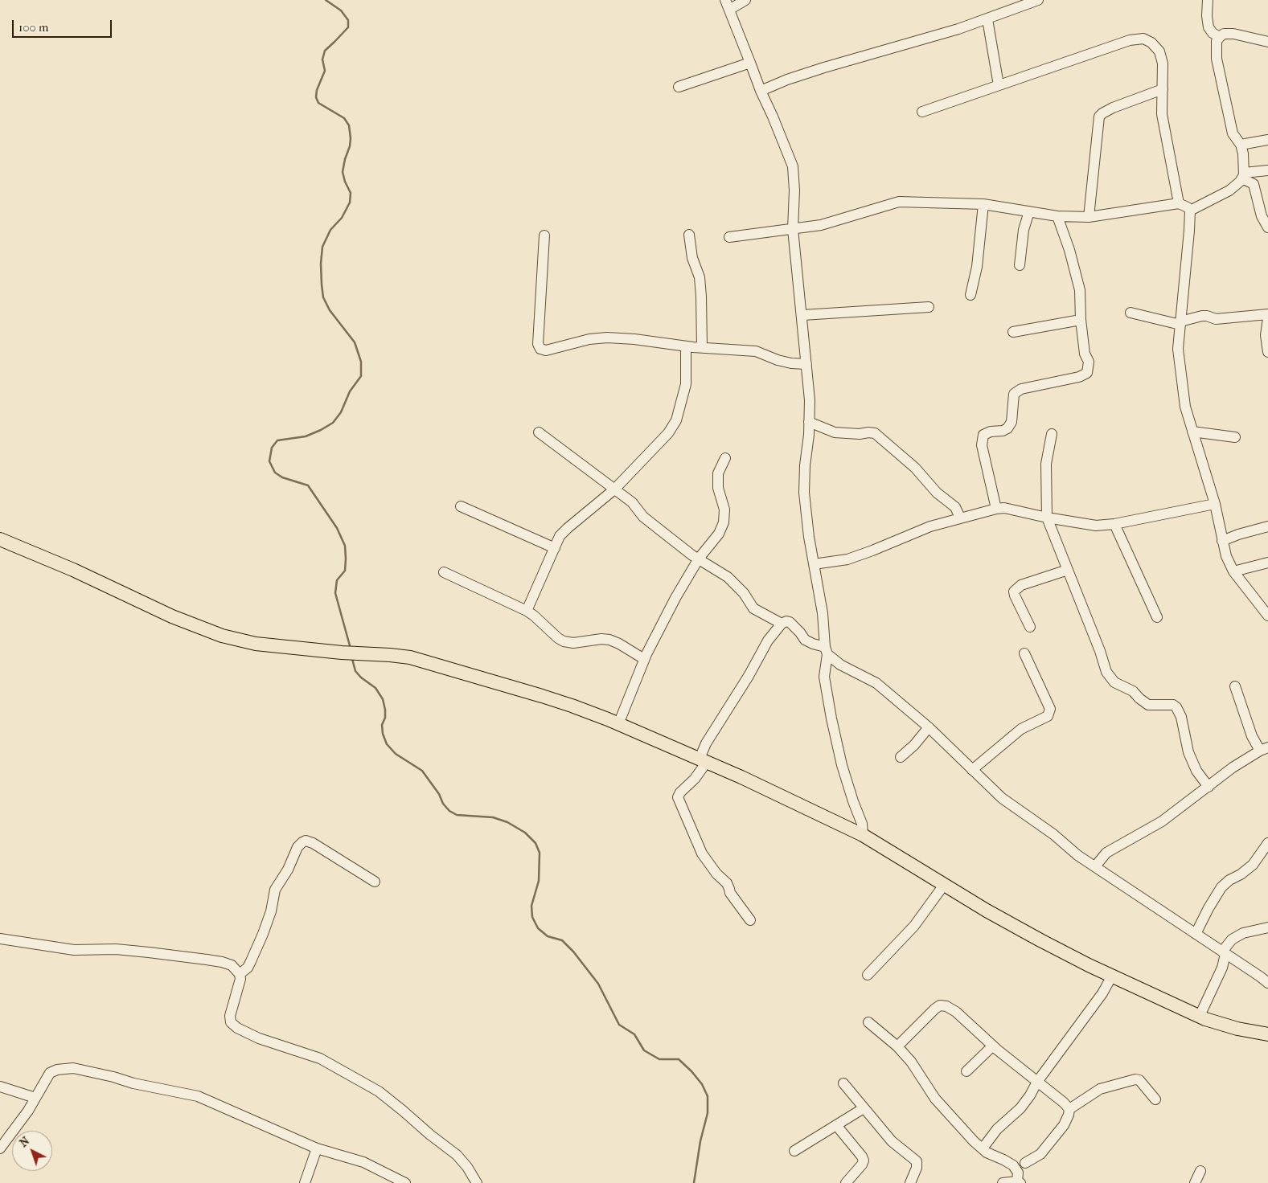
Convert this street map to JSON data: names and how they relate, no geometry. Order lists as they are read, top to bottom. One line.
{"scale_bar":"100 m","north":"top left"}
